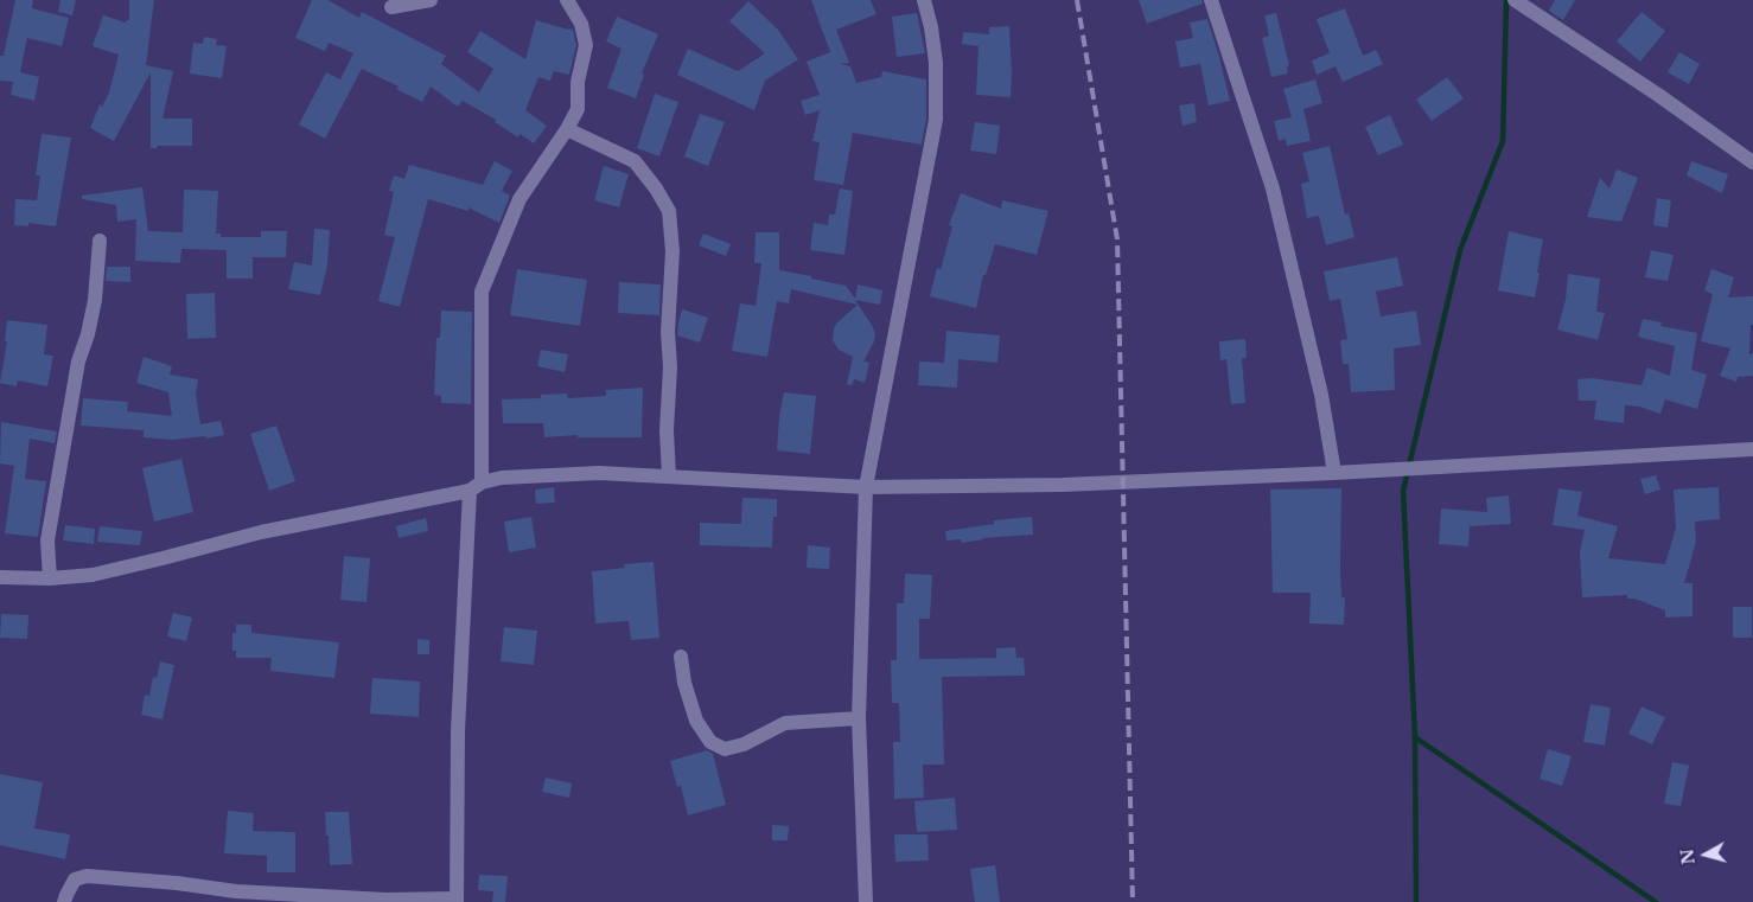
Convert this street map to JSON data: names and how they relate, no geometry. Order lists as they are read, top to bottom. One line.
{"north":"left"}
